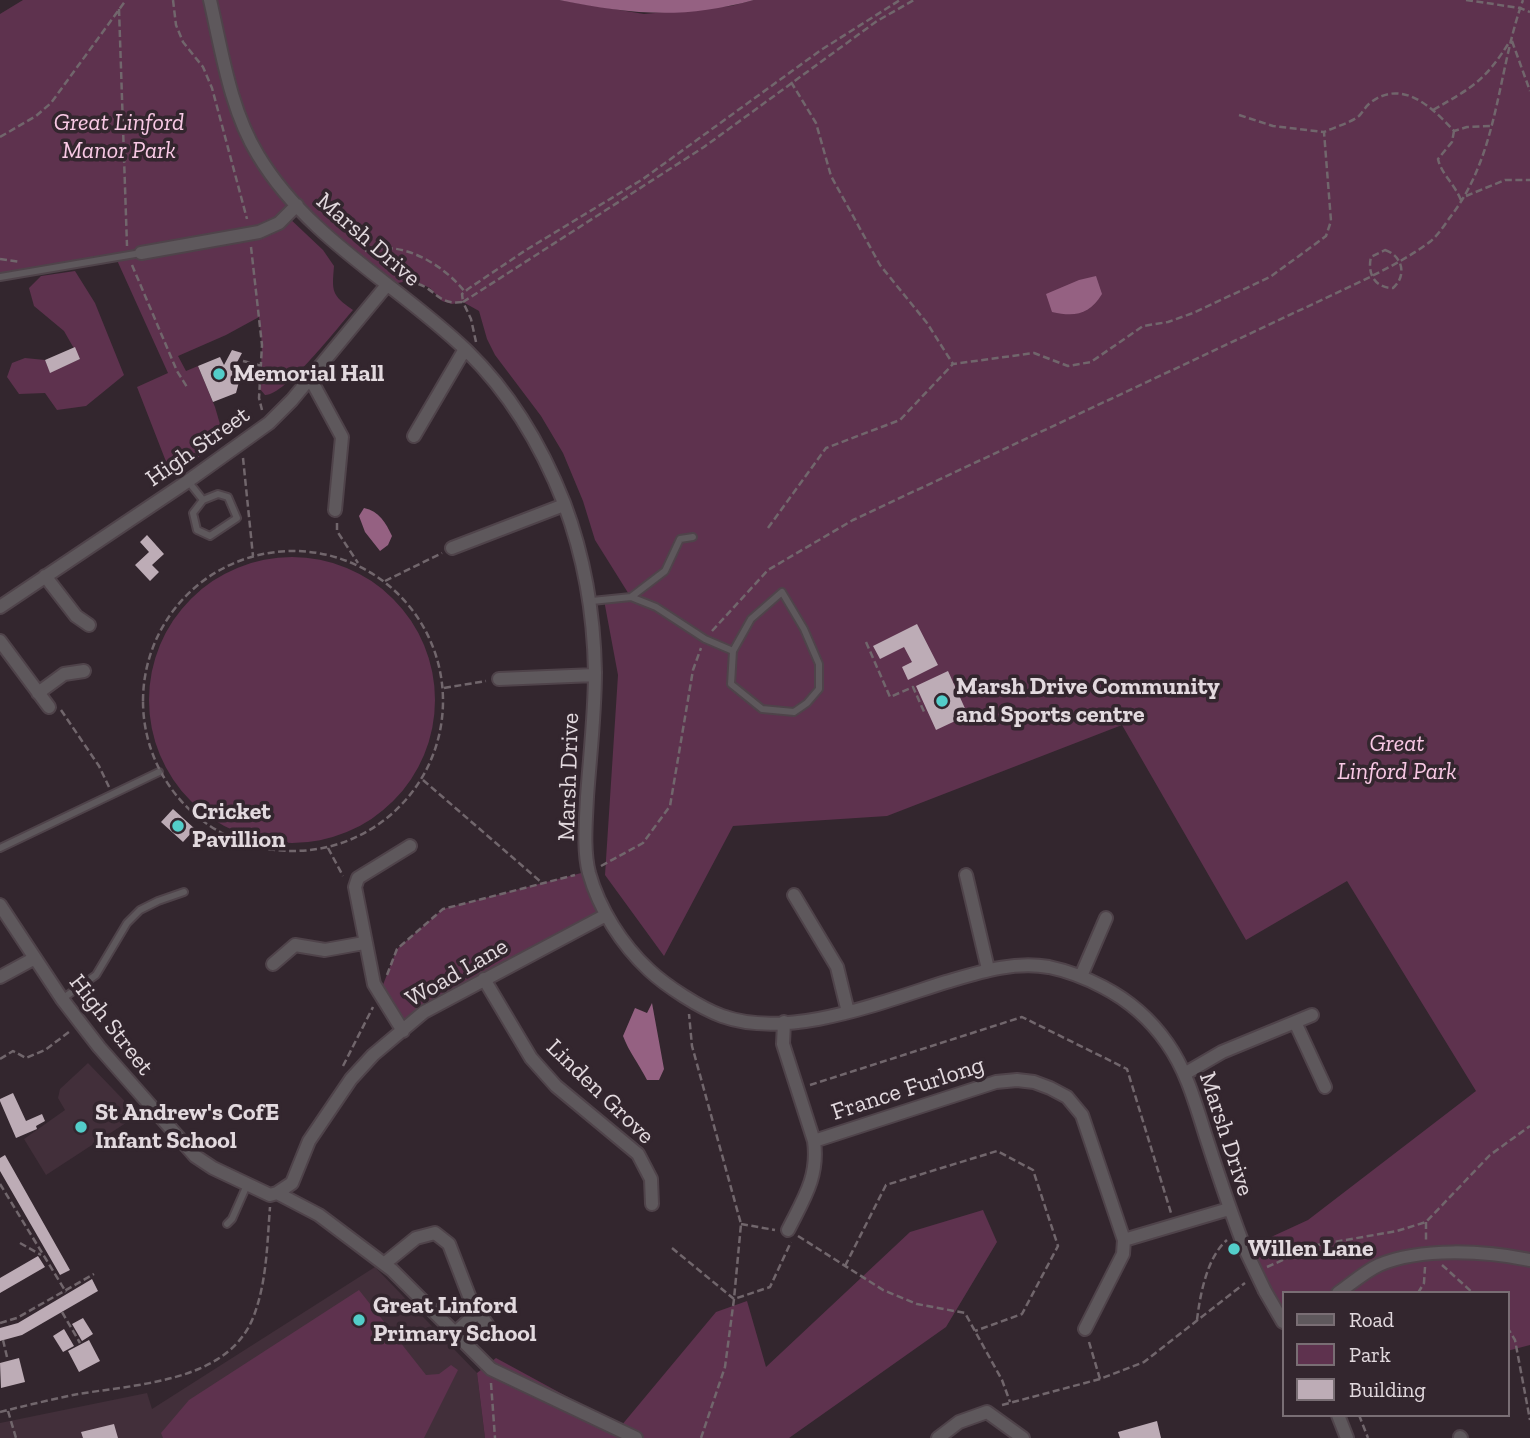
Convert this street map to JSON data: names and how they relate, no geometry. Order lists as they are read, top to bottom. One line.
{"streets":{"street":["Marsh Drive","High Street","Woad Lane","France Furlong","Linden Grove"]},"crossings":[["Marsh Drive","High Street"],["Marsh Drive","Woad Lane"],["Marsh Drive","France Furlong"],["High Street","Woad Lane"],["Woad Lane","Linden Grove"]],"parks":["Great Linford Manor Park","Great Linford Park"],"places":["Memorial Hall","Marsh Drive Community and Sports centre","Cricket Pavillion","St Andrew's CofE Infant School","Willen Lane","Great Linford Primary School"],"legend":["Road","Park","Building"]}
